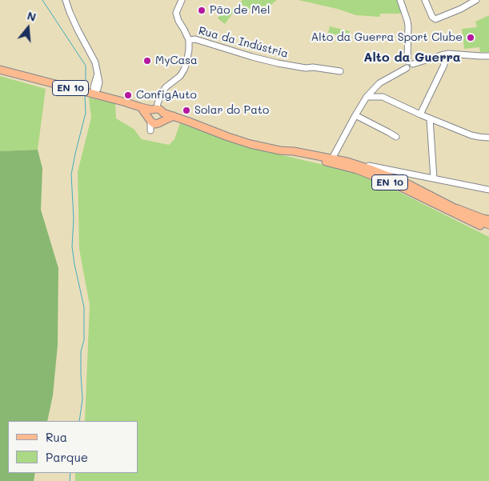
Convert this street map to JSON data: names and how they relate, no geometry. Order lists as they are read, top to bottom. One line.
{"streets":{"main road":["EN 10"],"street":["Rua da Indústria"]},"districts":["Alto da Guerra"],"places":["Pão de Mel","Alto da Guerra Sport Clube","MyCasa","ConfigAuto","Solar do Pato"],"legend":["Rua","Parque"],"north":"top"}
